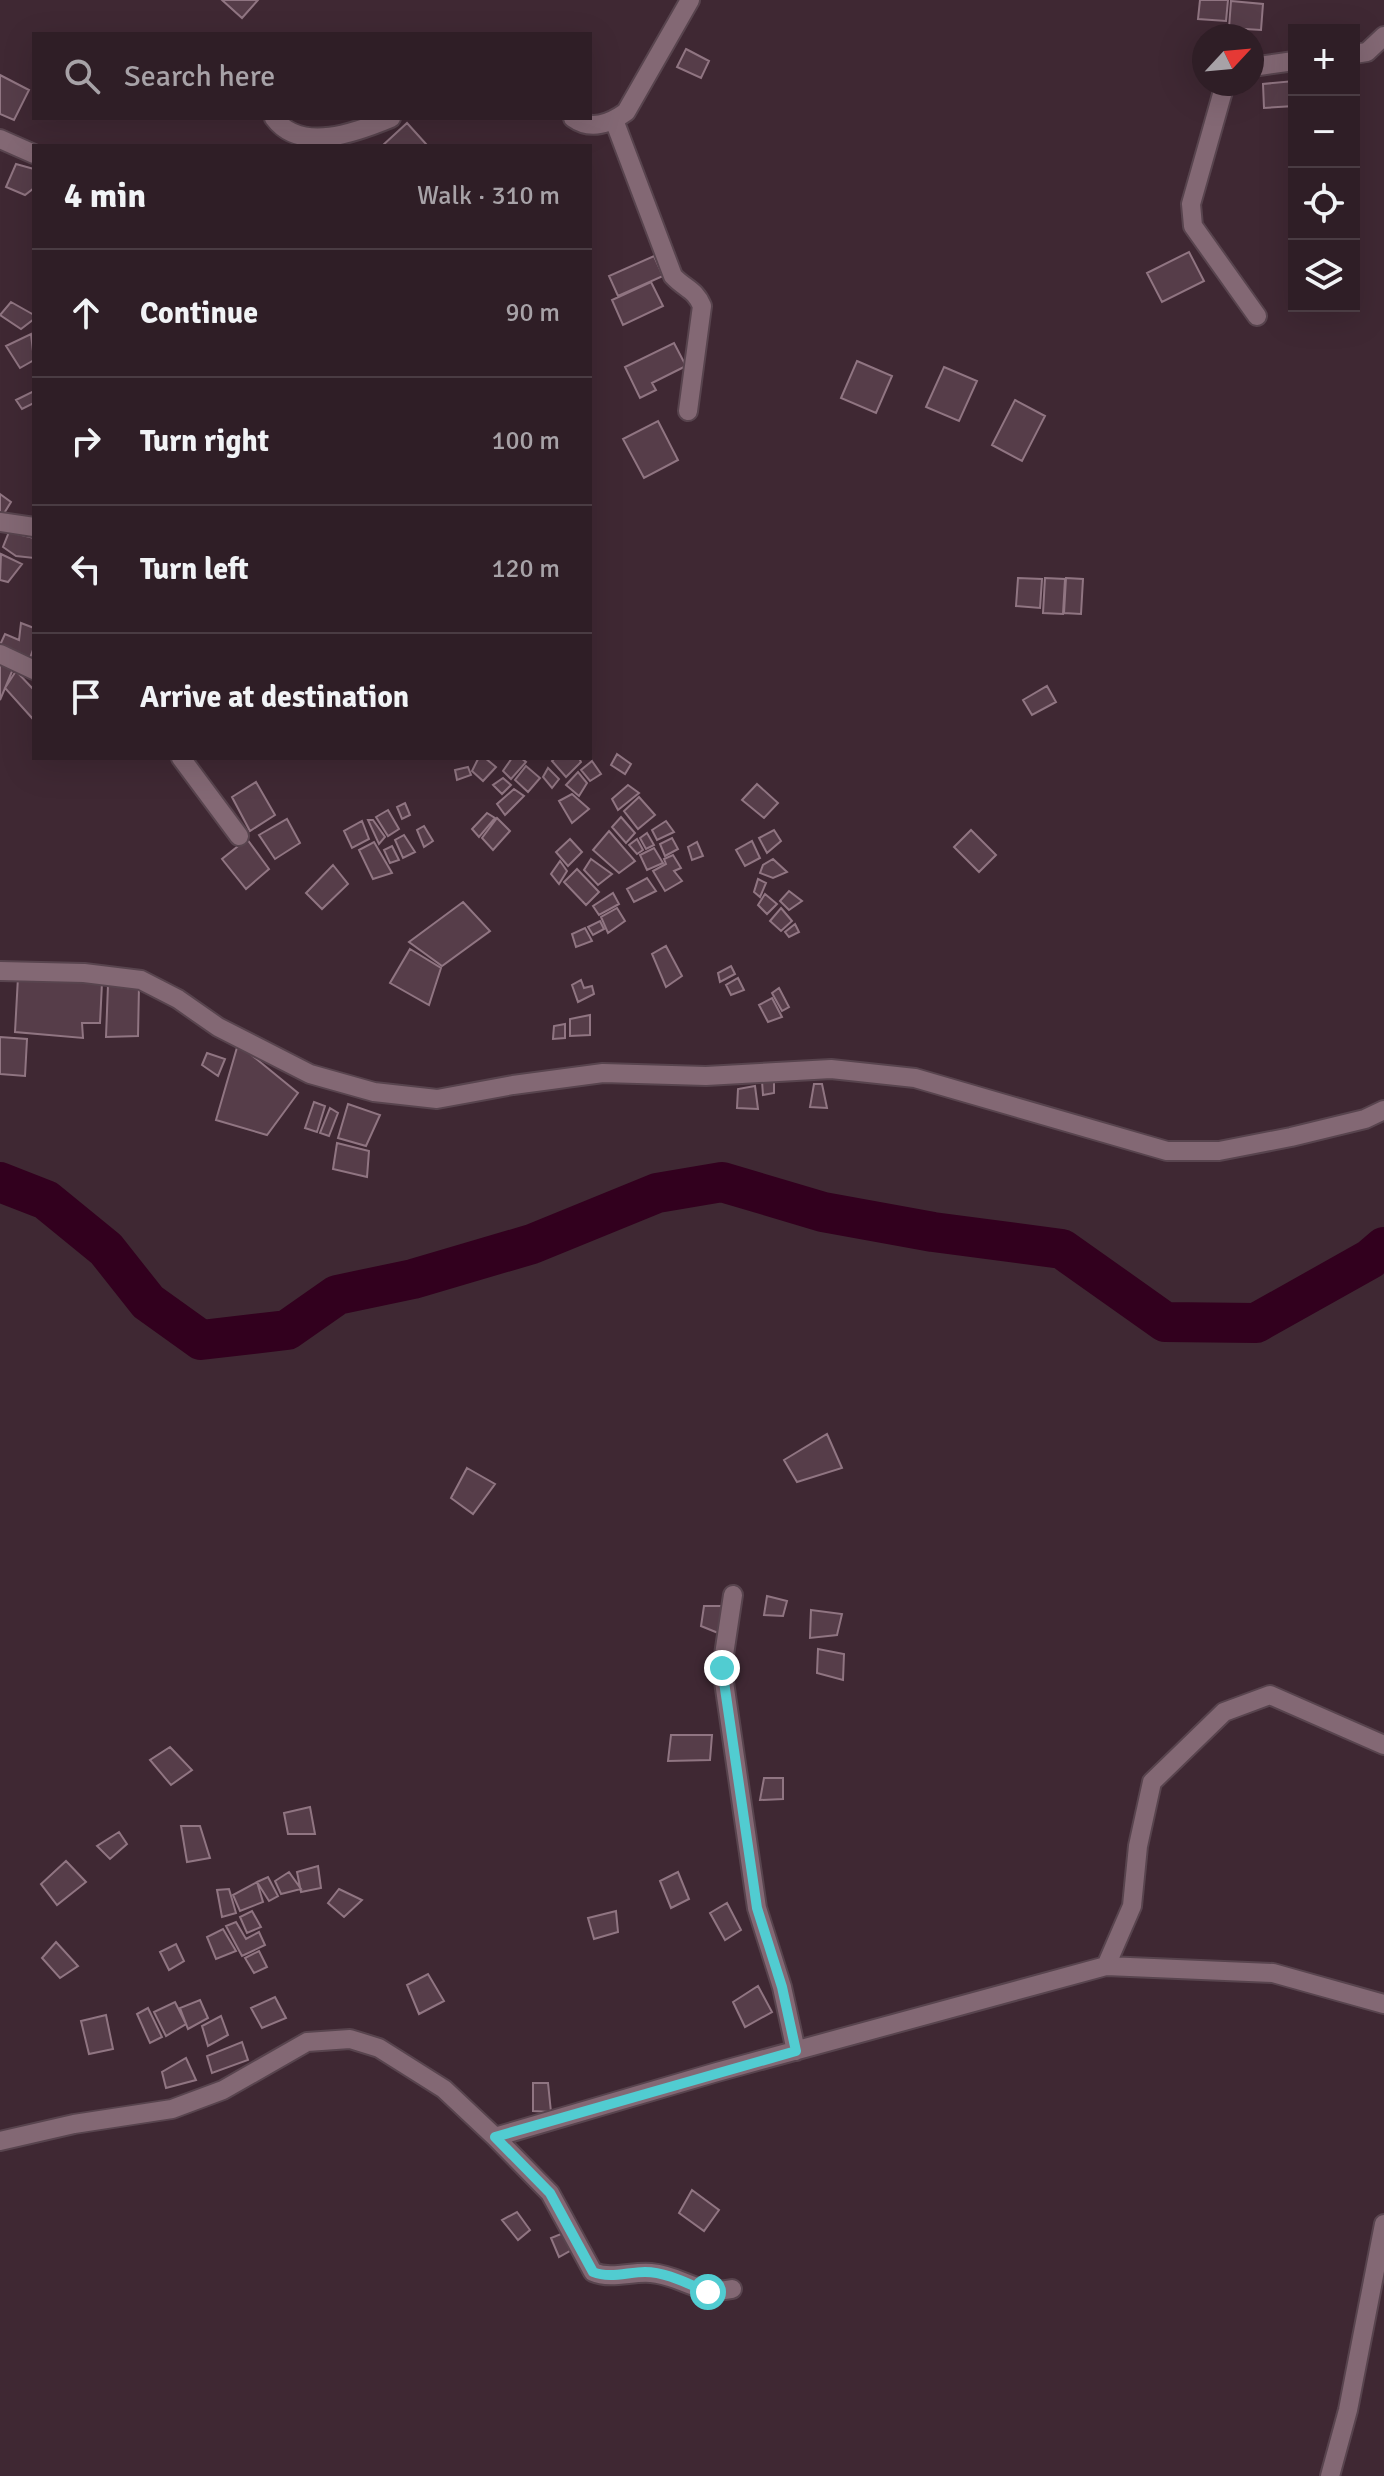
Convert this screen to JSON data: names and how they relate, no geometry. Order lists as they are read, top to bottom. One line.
{"north":"top right","page":{"map_buttons":["+","−"],"search":"Search here","heading":["4 min","Walk · 310 m"],"list":[["Continue","90 m"],["Turn right","100 m"],["Turn left","120 m"],"Arrive at destination"]}}
